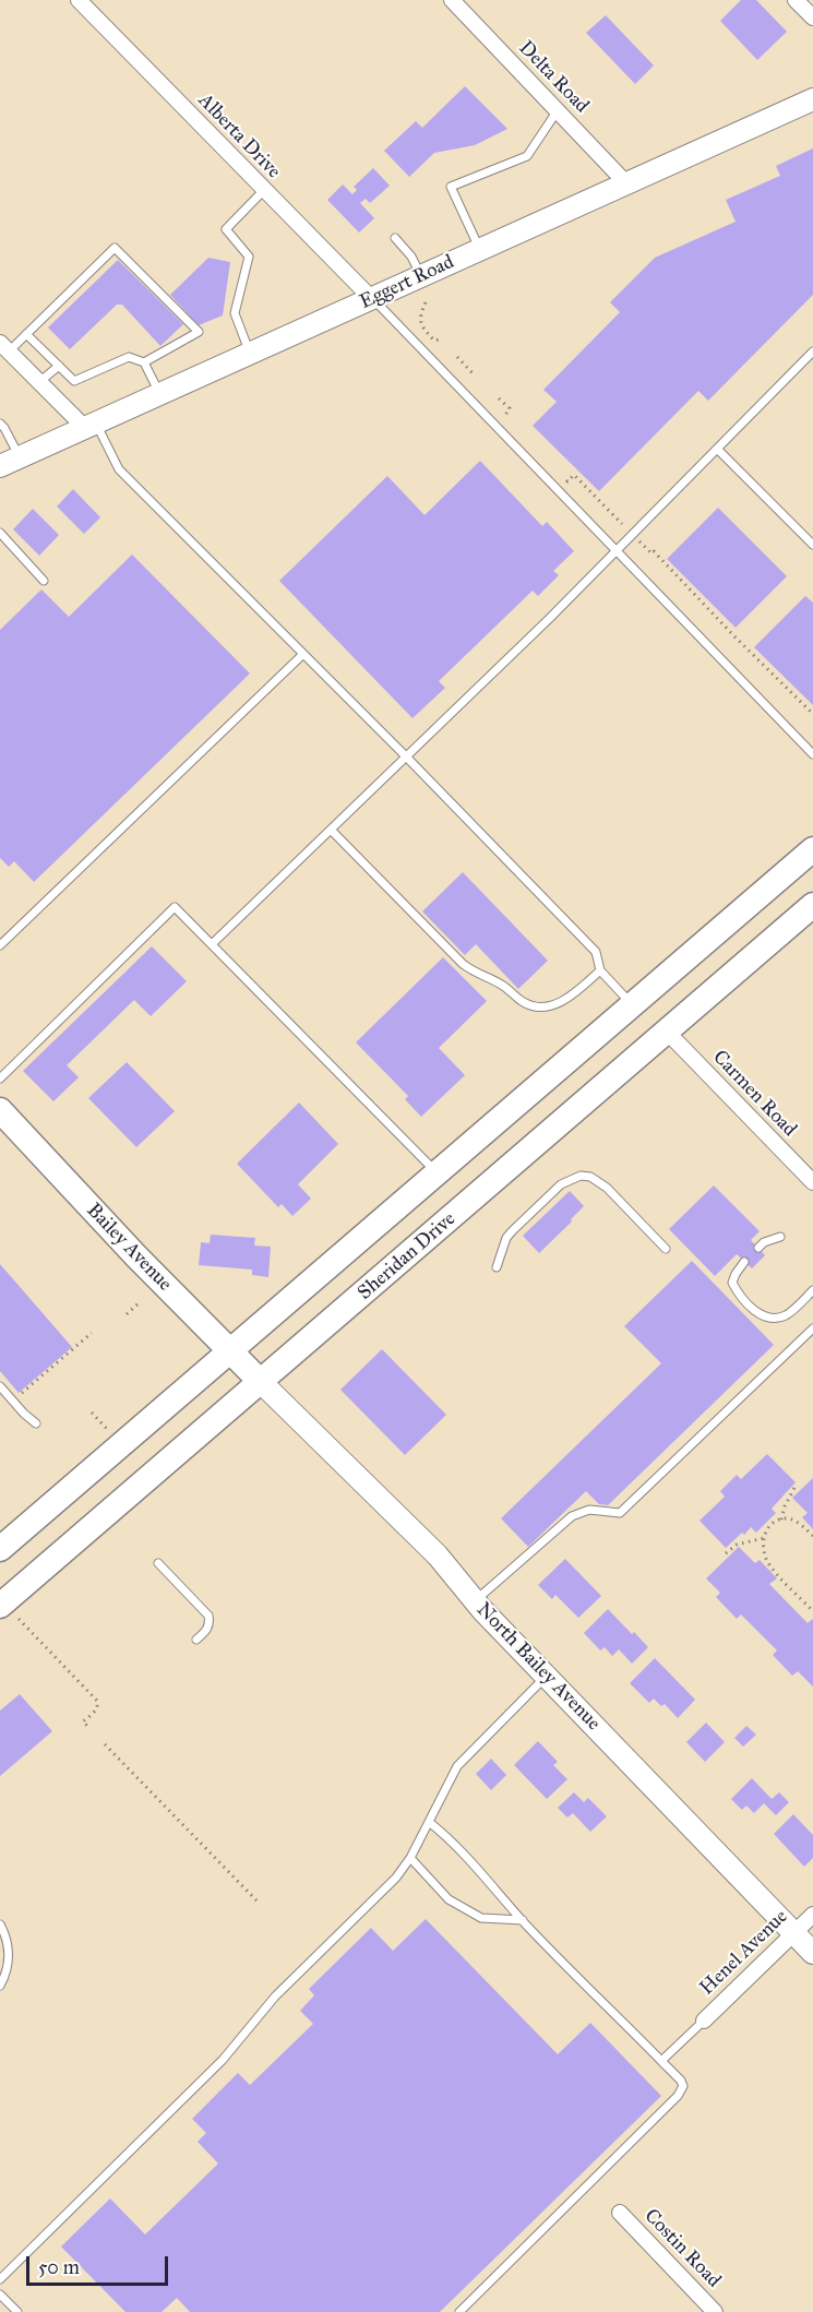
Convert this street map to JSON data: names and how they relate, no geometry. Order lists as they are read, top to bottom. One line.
{"streets":{"main road":["Bailey Avenue","Sheridan Drive"],"street":["Delta Road","Alberta Drive","Eggert Road","Carmen Road","North Bailey Avenue","Henel Avenue","Costin Road"]},"crossings":[["Delta Road","Eggert Road"],["Alberta Drive","Eggert Road"],["Carmen Road","Sheridan Drive"],["Bailey Avenue","Sheridan Drive"],["Bailey Avenue","North Bailey Avenue"],["Sheridan Drive","North Bailey Avenue"],["North Bailey Avenue","Henel Avenue"]],"scale_bar":"50 m"}
